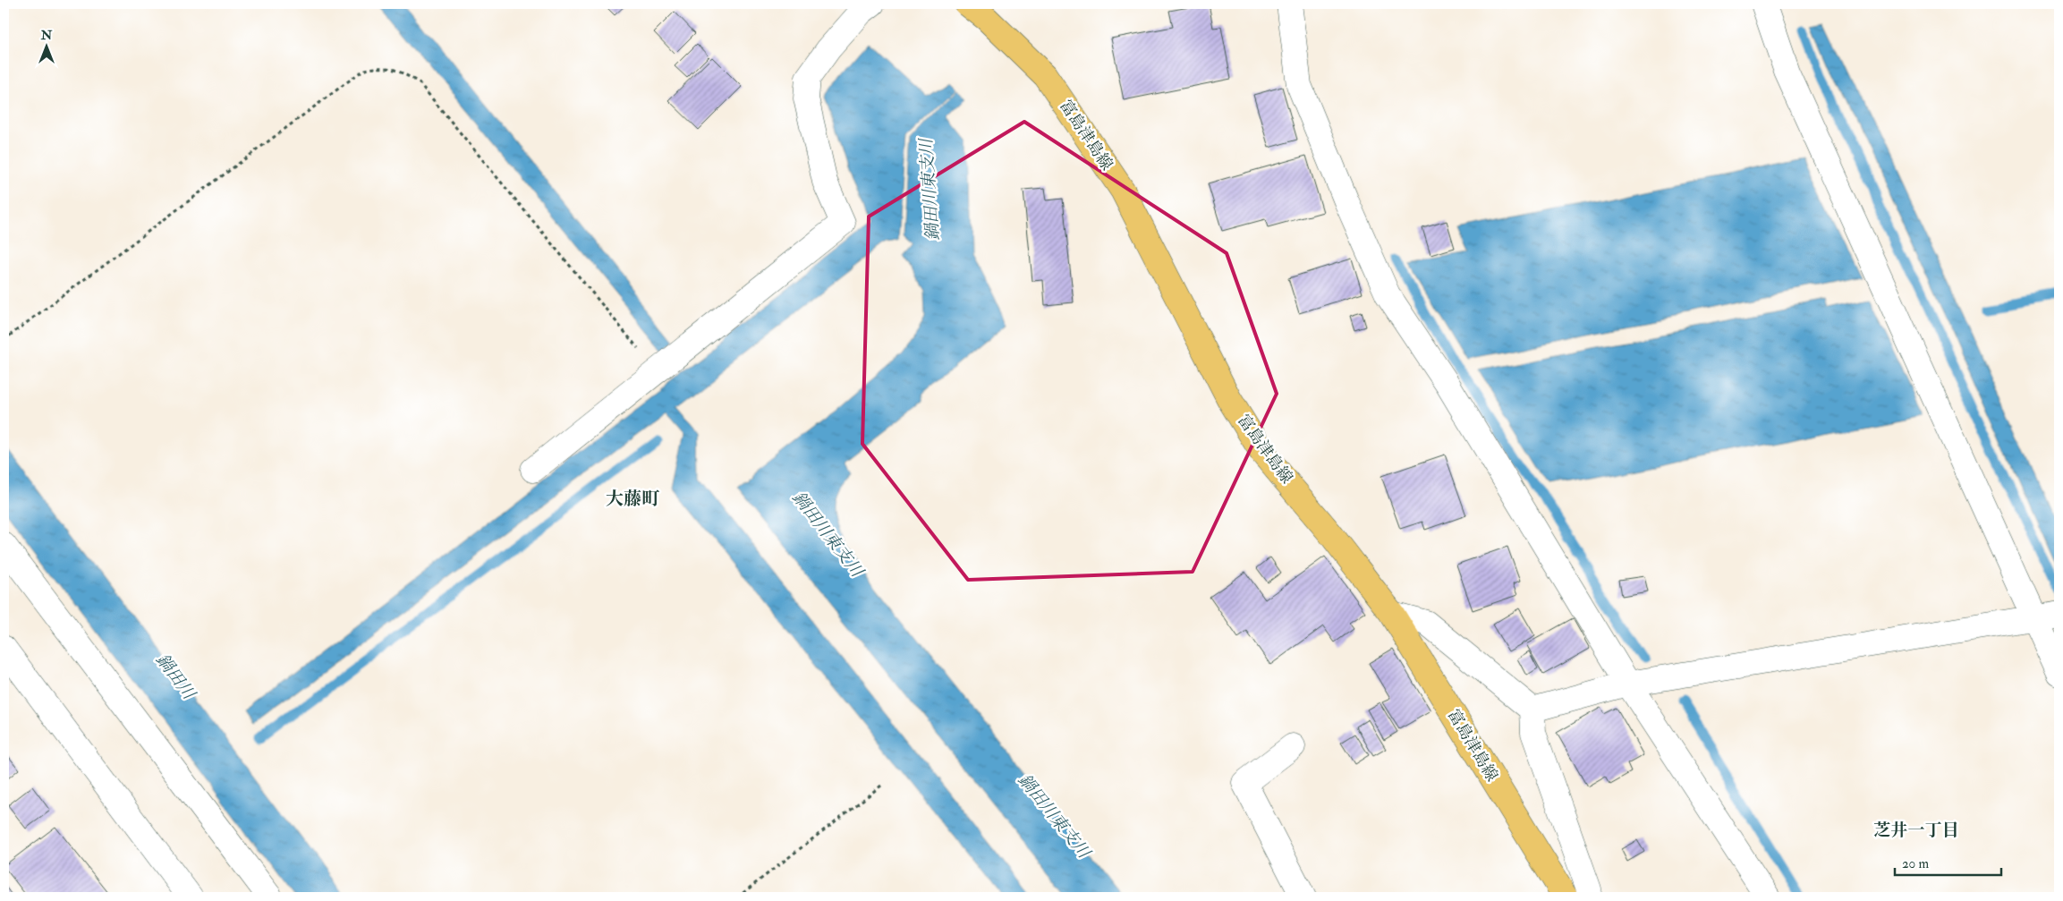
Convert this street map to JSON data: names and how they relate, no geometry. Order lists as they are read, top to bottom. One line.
{"streets":{"main road":["富島津島線"]},"districts":["大藤町","芝井一丁目"],"water":["鍋田川東支川","鍋田川"],"scale_bar":"20 m","north":"top"}
